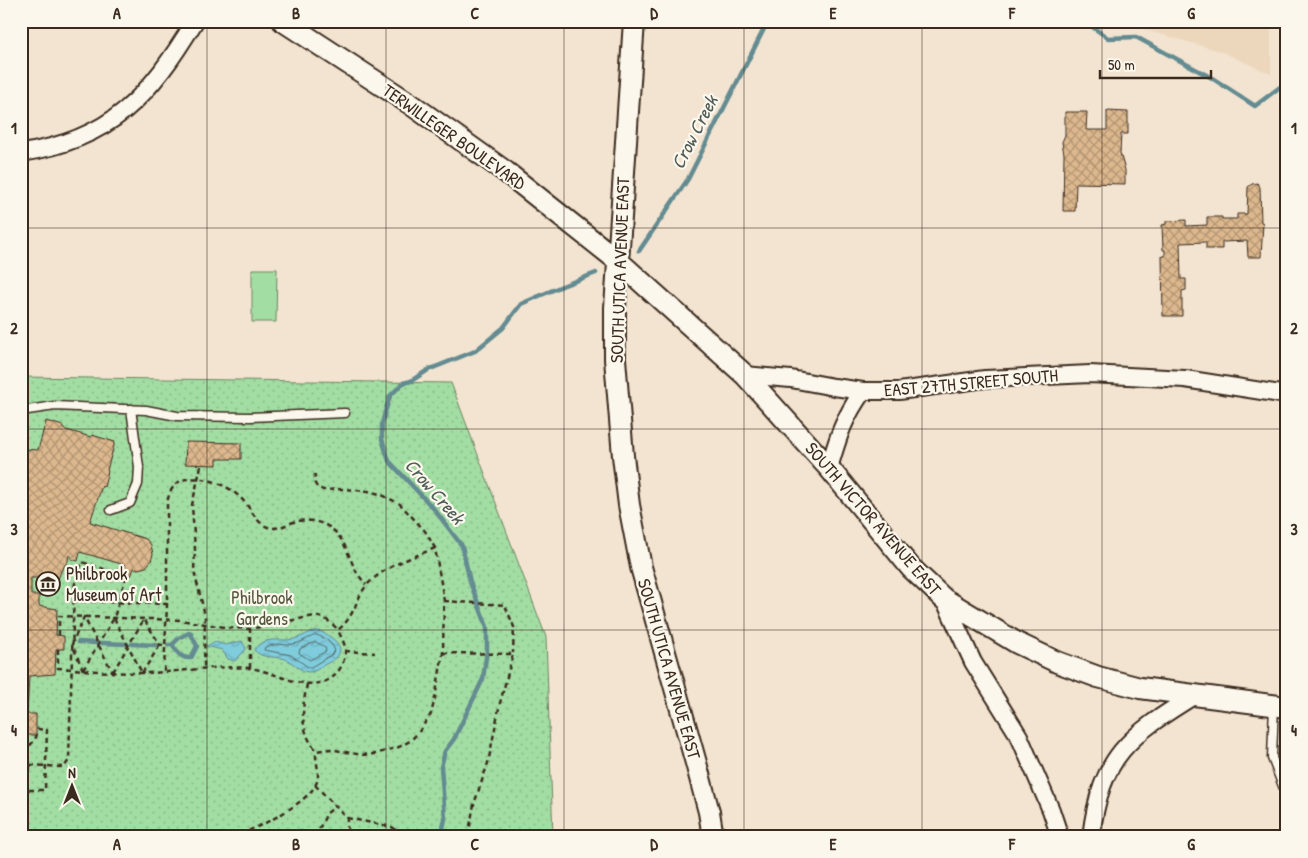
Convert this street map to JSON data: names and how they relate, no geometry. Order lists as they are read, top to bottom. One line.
{"streets":{"street":["TERWILLEGER BOULEVARD","SOUTH UTICA AVENUE EAST","EAST 27TH STREET SOUTH","SOUTH VICTOR AVENUE EAST"]},"crossings":[["TERWILLEGER BOULEVARD","SOUTH UTICA AVENUE EAST"],["EAST 27TH STREET SOUTH","SOUTH VICTOR AVENUE EAST"]],"water":["Crow Creek"],"parks":["Philbrook Gardens"],"places":{"museum":["Philbrook Museum of Art"]},"scale_bar":"50 m","north":"top","grid":{"columns":["A","B","C","D","E","F","G"],"rows":["1","2","3","4"]}}
